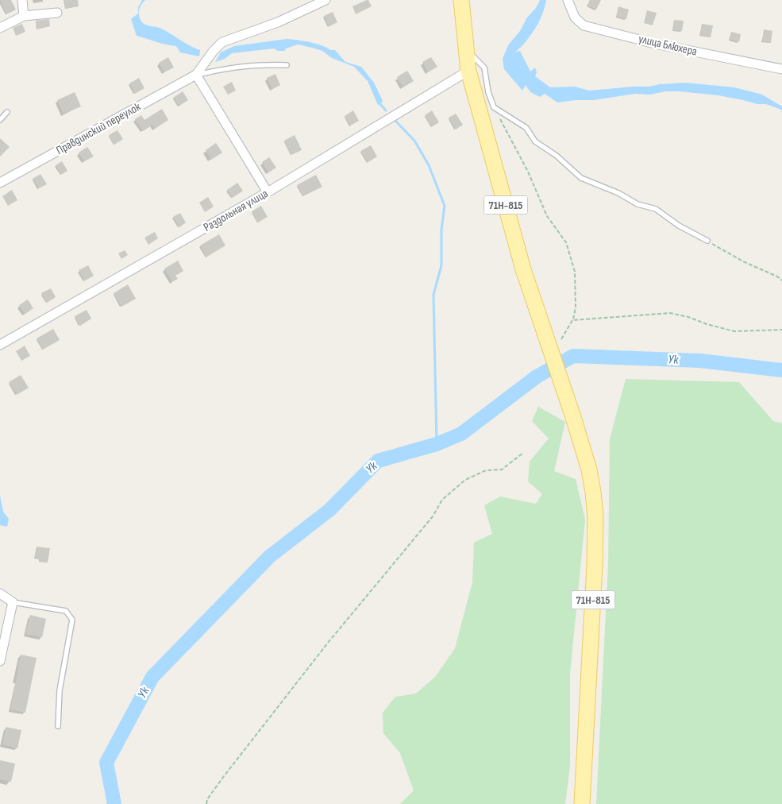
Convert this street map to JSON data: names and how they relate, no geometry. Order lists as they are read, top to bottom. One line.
{"streets":{"main road":["71Н-815"],"street":["улица Блюхера","Правдинский переулок","Раздольная улица"]},"crossings":[["71Н-815","Раздольная улица"]],"water":["Ук"]}
